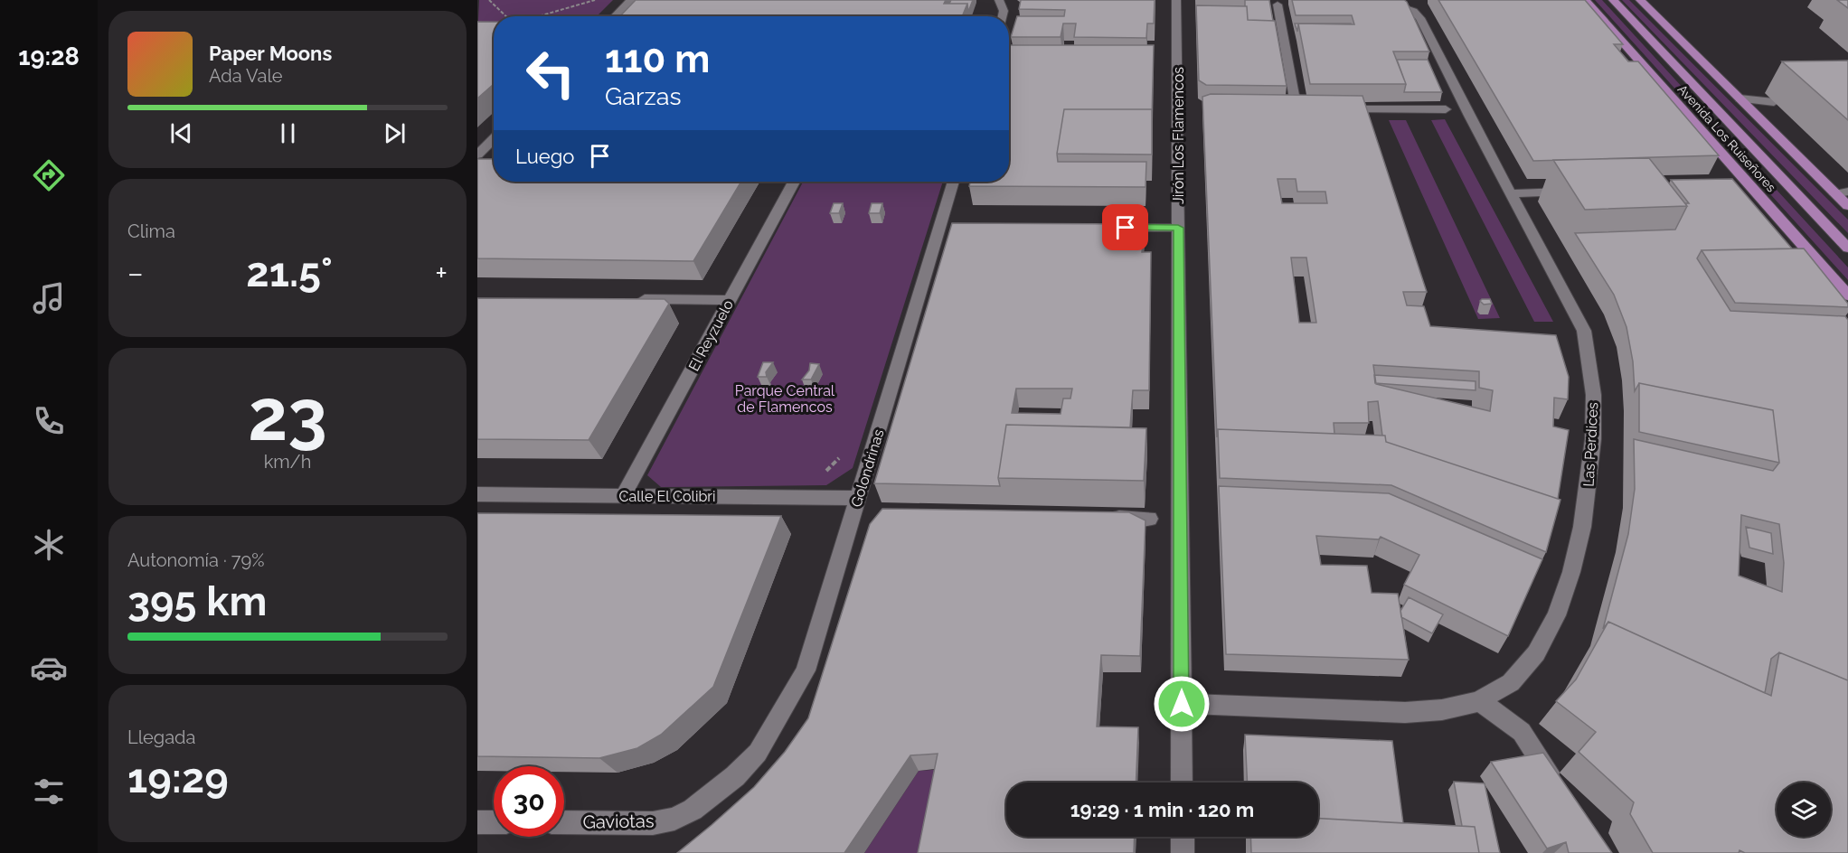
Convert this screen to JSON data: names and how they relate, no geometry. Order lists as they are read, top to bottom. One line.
{"streets":{"main road":["Avenida Los Ruiseñores"],"street":["Jirón Los Flamencos","El Reyzuelo","Las Perdices","Golondrinas","Calle El Colibri","Gaviotas"]},"crossings":[["Jirón Los Flamencos","Las Perdices"],["El Reyzuelo","Calle El Colibri"],["Golondrinas","Calle El Colibri"],["Golondrinas","Gaviotas"]],"parks":["Parque Central de Flamencos"],"page":{"tabs":"19:28","turn":["110 m","Garzas"],"song":["Paper Moons","Ada Vale"],"then":"Luego","tile":["Clima",["23","km/h"],["Autonomía · 79%","395 km"],["Llegada","19:29"]],"heat":["−","21.5°","+"],"limit":"30","trip":"19:29 · 1 min · 120 m"}}
